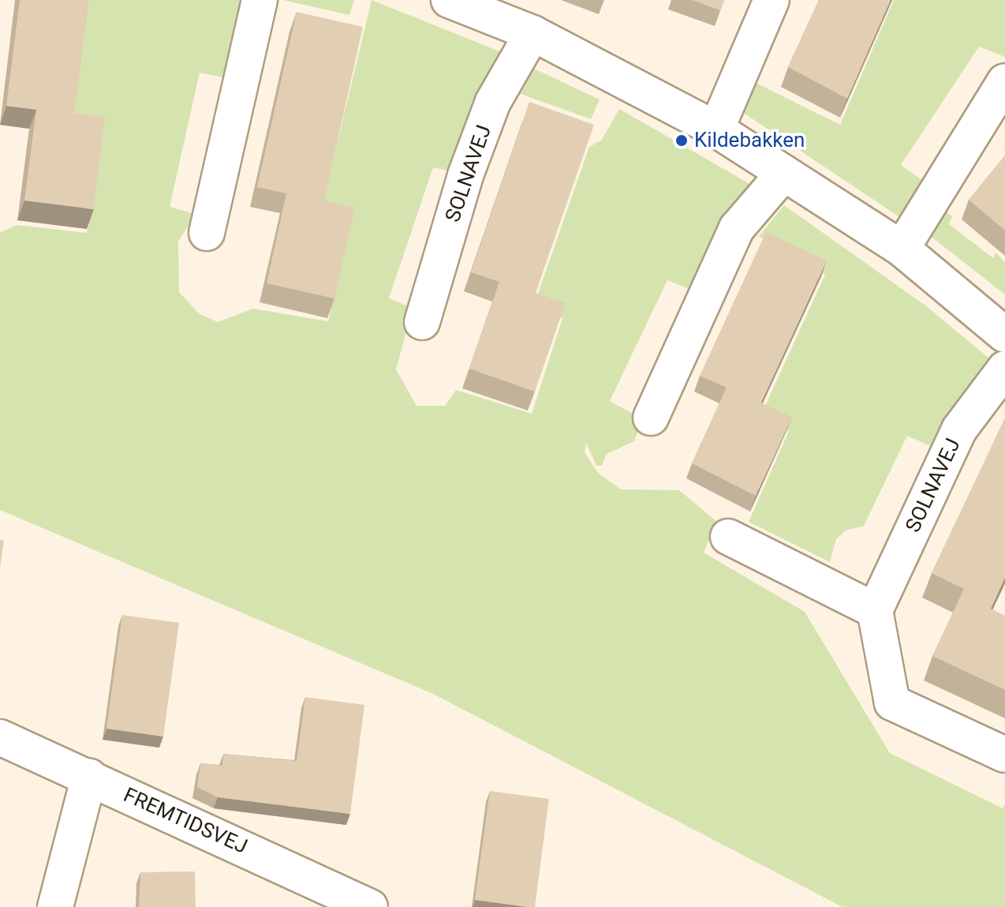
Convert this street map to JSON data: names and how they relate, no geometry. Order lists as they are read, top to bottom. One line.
{"streets":{"street":["SOLNAVEJ","FREMTIDSVEJ"]},"places":["Kildebakken"]}
